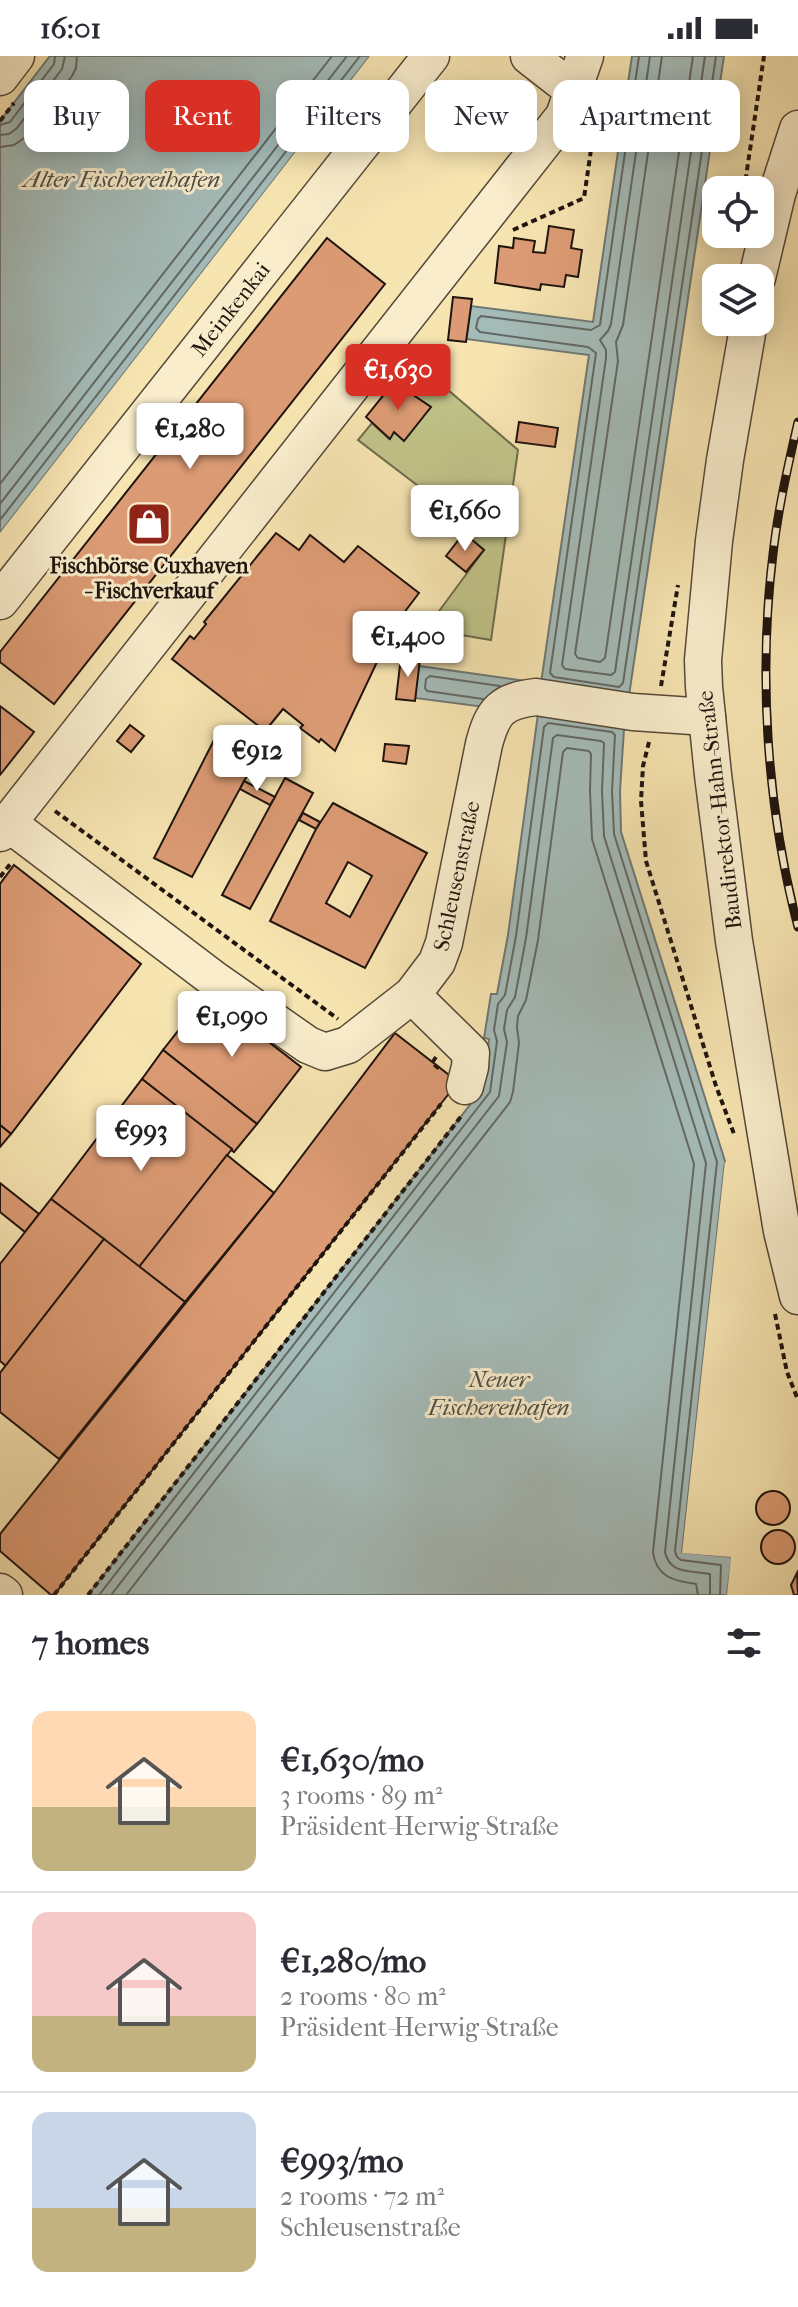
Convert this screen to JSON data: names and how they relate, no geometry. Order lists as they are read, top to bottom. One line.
{"streets":{"street":["Meinkenkai","Baudirektor-Hahn-Straße","Schleusenstraße"]},"crossings":[["Baudirektor-Hahn-Straße","Schleusenstraße"]],"water":["Alter Fischereihafen","Neuer Fischereihafen"],"places":{"shop":["Fischbörse Cuxhaven - Fischverkauf"]},"page":{"status":"16:01","chip":["Buy","Rent","Filters","New","Apartment"],"price":["€1,630","€1,280","€1,660","€1,400","€912","€1,090","€993"],"heading":"7 homes","list":[{"name":"€1,630/mo","note":"3 rooms · 89 m² · Präsident-Herwig-Straße"},{"name":"€1,280/mo","note":"2 rooms · 80 m² · Präsident-Herwig-Straße"},{"name":"€993/mo","note":"2 rooms · 72 m² · Schleusenstraße"}]}}
